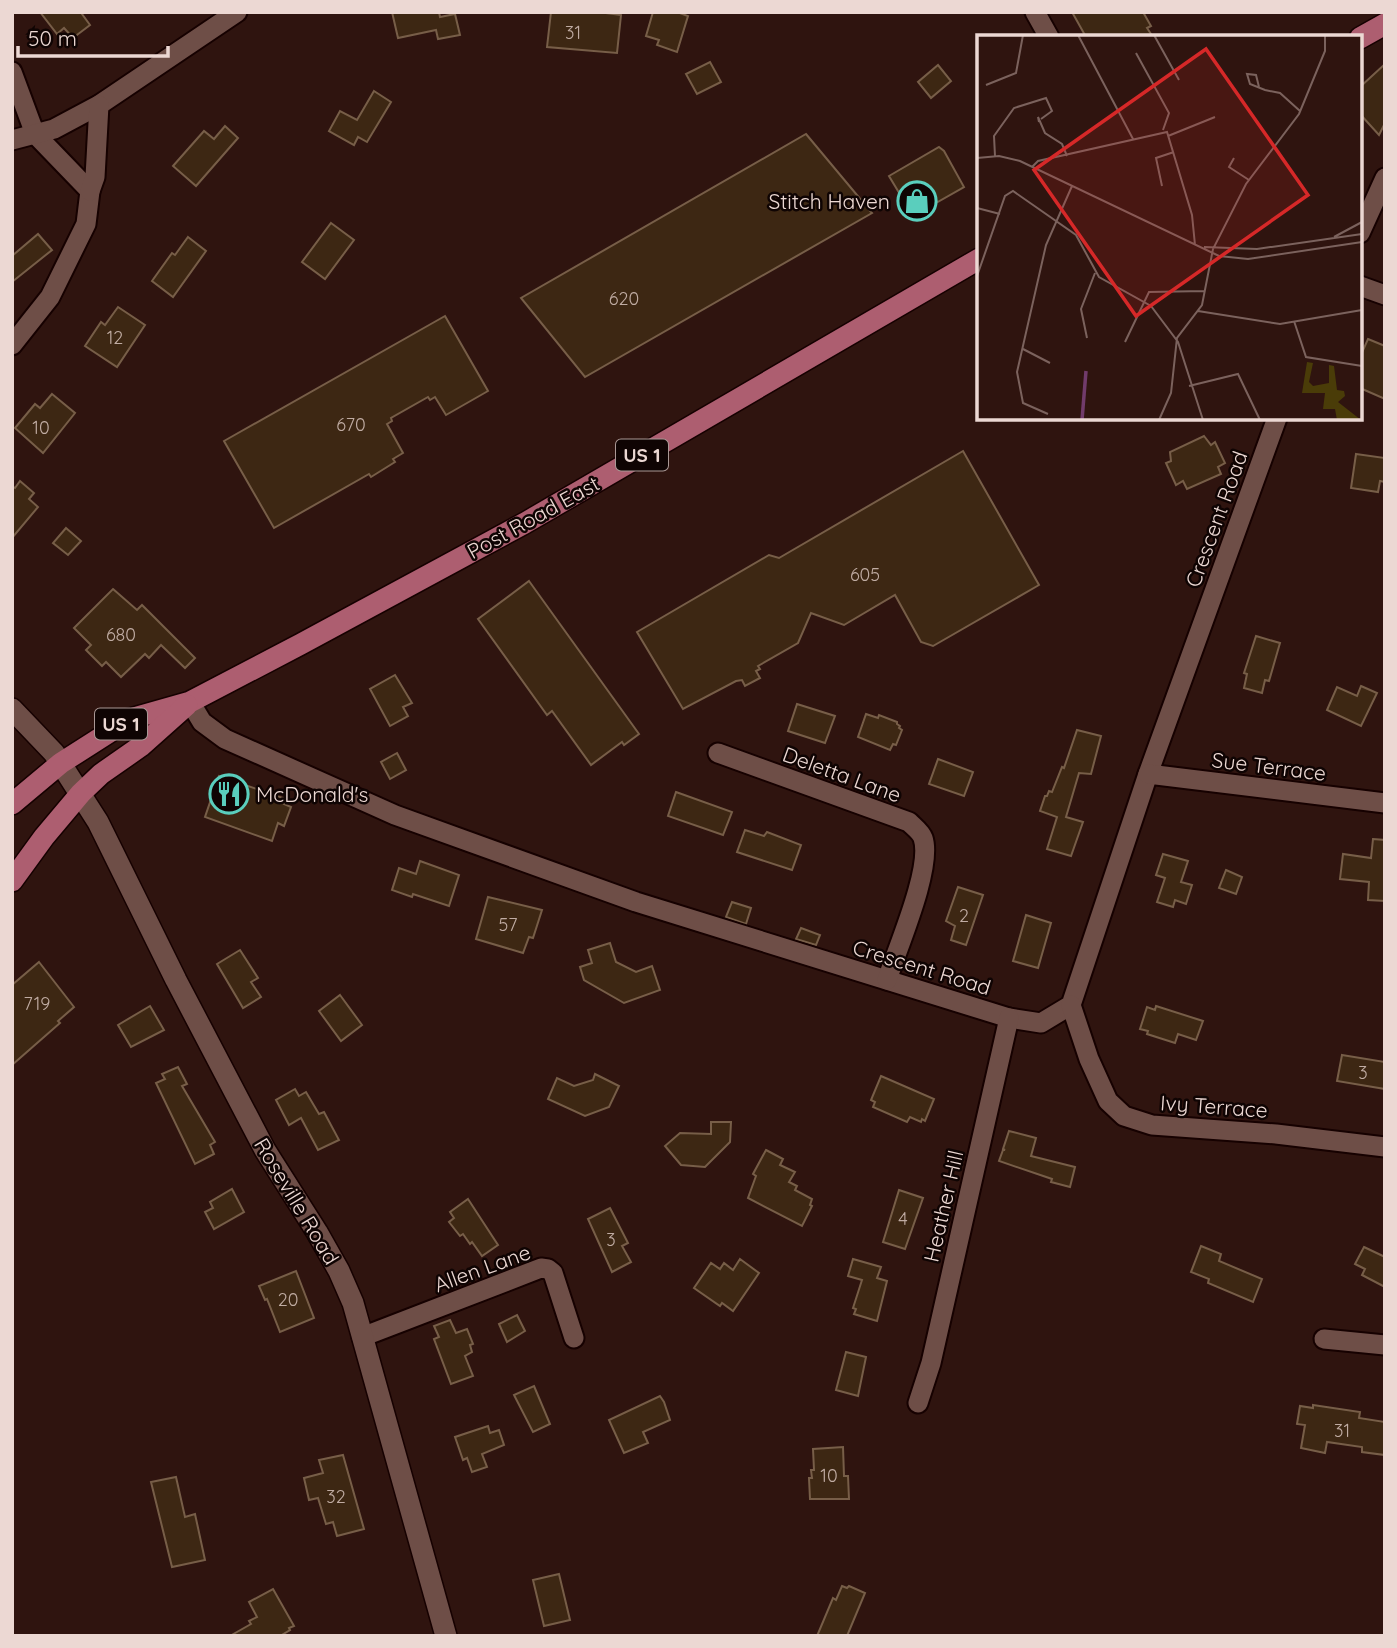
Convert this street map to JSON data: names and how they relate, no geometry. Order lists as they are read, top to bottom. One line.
{"streets":{"main road":["US 1","Post Road East"],"street":["Crescent Road","Sue Terrace","Deletta Lane","Ivy Terrace","Roseville Road","Heather Hill","Allen Lane"]},"crossings":[["Post Road East","Crescent Road"],["Post Road East","Roseville Road"],["Crescent Road","Sue Terrace"],["Crescent Road","Deletta Lane"],["Crescent Road","Ivy Terrace"],["Crescent Road","Heather Hill"],["Roseville Road","Allen Lane"]],"places":{"shop":["Stitch Haven"],"restaurant":["McDonald's"]},"house_numbers":["31","620","12","670","10","605","680","2","57","719","3","4","3","20","31","10","32"],"scale_bar":"50 m"}
